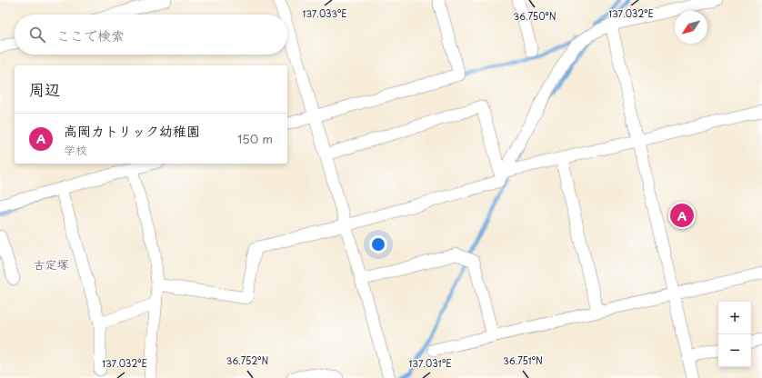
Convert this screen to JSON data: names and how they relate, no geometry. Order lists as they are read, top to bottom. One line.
{"districts":["古定塚"],"north":"bottom left","page":{"search":"ここで検索","heading":"周辺","list":[{"mark":"A","name":"高岡カトリック幼稚園","note":"学校","value":"150 m"}],"pins":"A","map_buttons":["+","−"]},"coordinates":["137.033°E","137.032°E","36.750°N","36.752°N","36.751°N","137.031°E"]}
